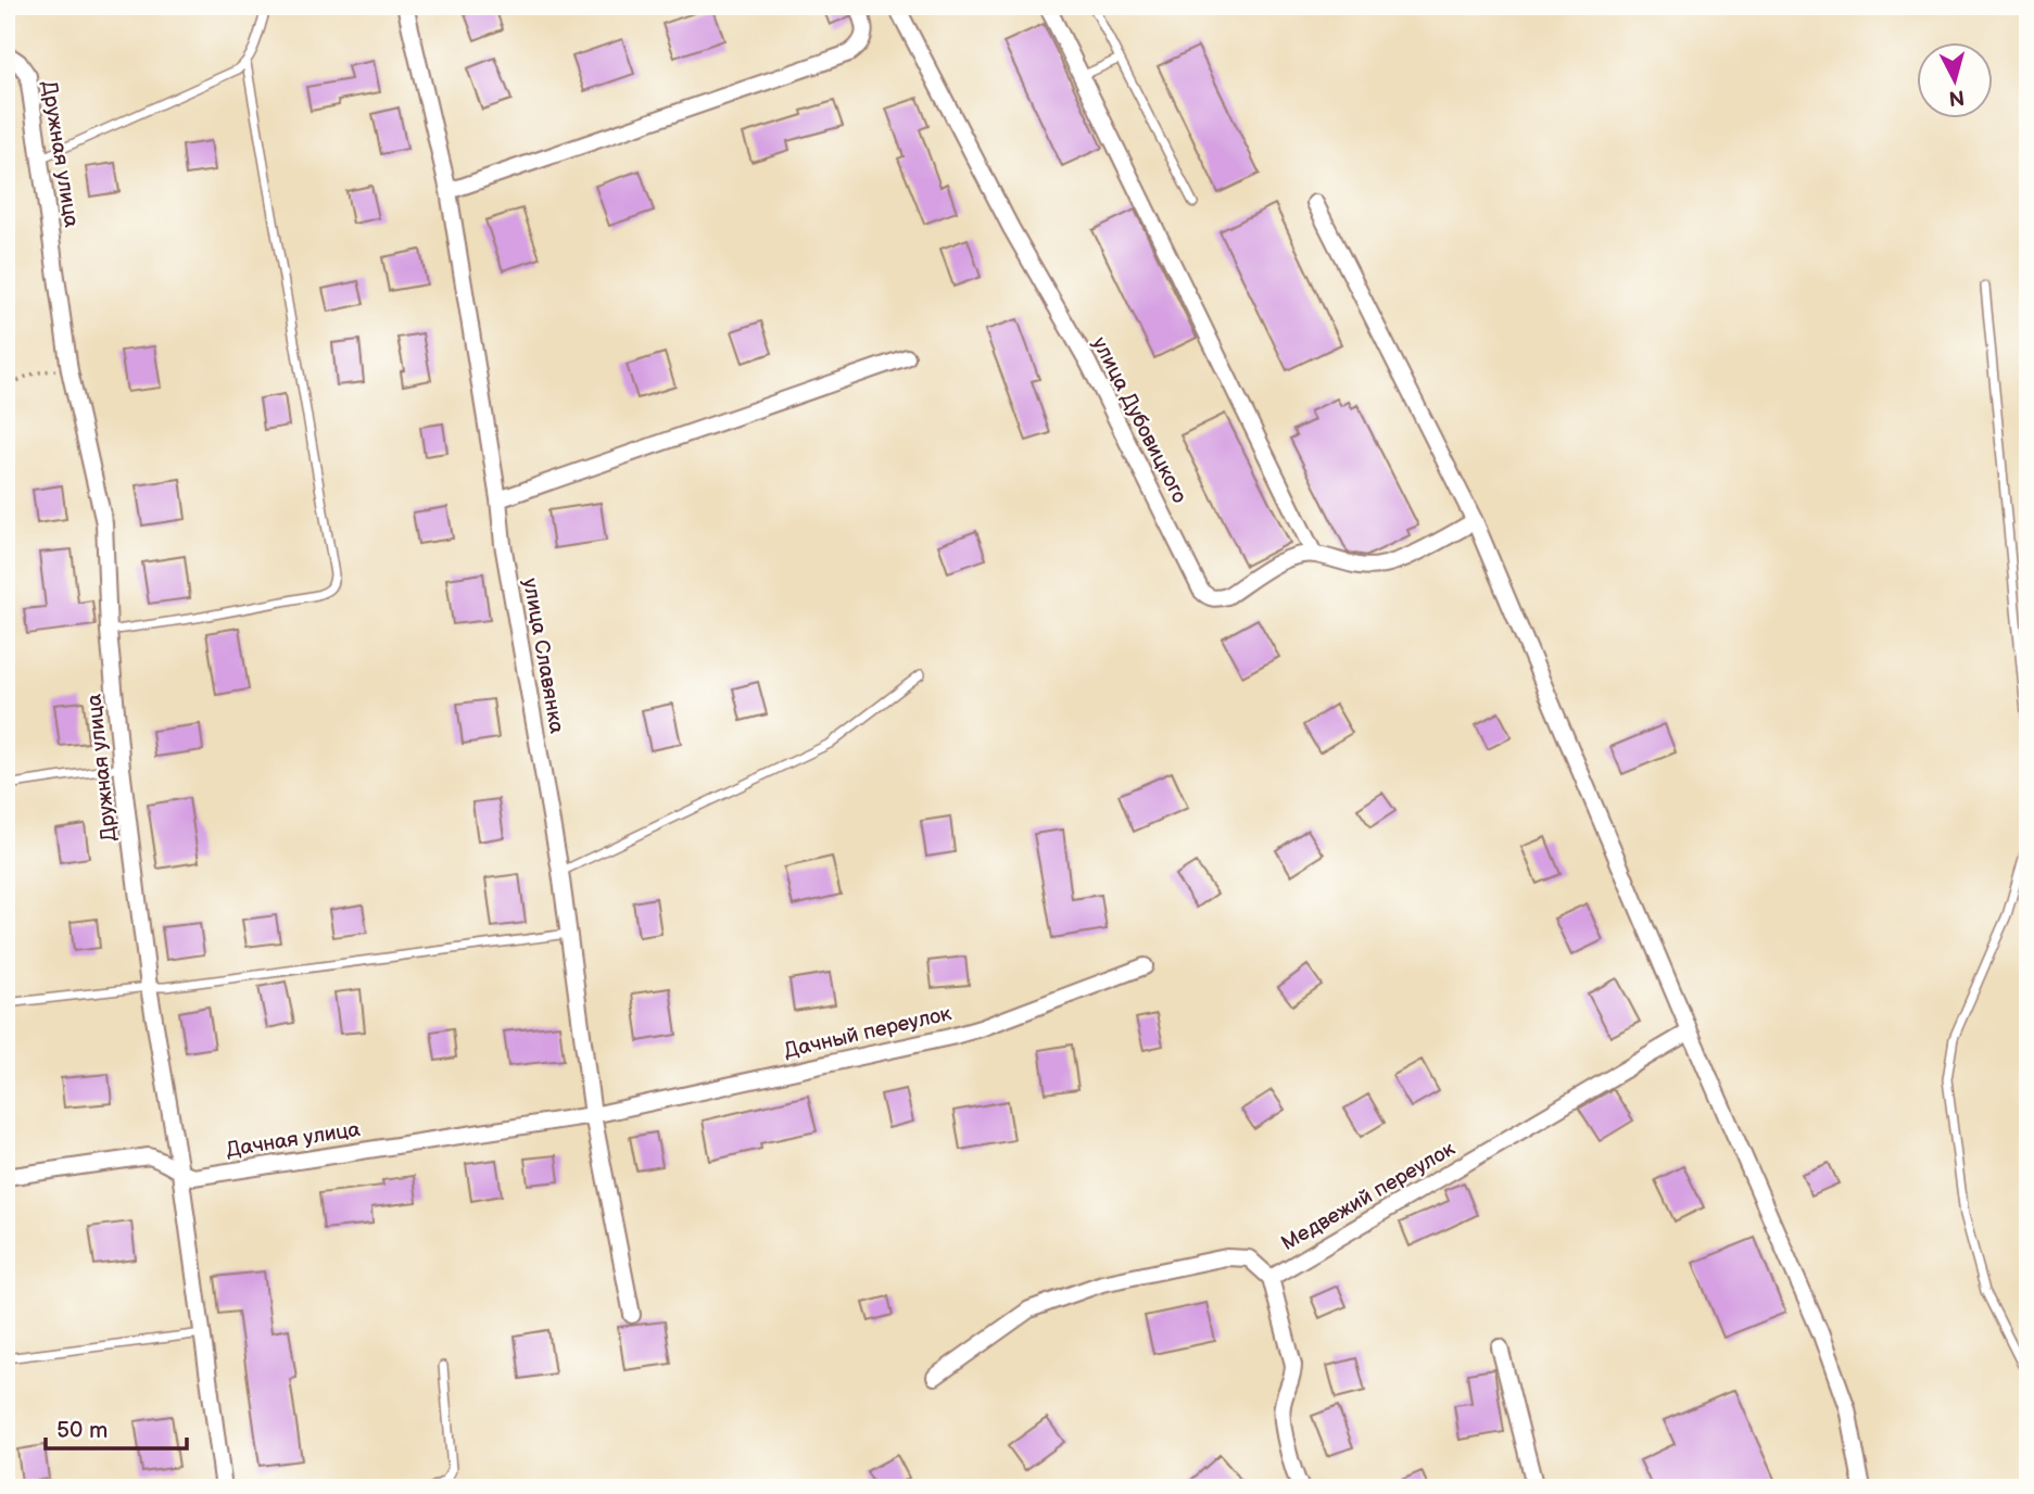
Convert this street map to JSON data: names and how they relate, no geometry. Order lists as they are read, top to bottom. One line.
{"streets":{"street":["Дружная улица","улица Дубовицкого","улица Славянка","Дачный переулок","Дачная улица","Медвежий переулок"]},"crossings":[["Дружная улица","Дачная улица"],["улица Славянка","Дачный переулок"],["улица Славянка","Дачная улица"],["Дачный переулок","Дачная улица"]],"scale_bar":"50 m","north":"bottom"}
